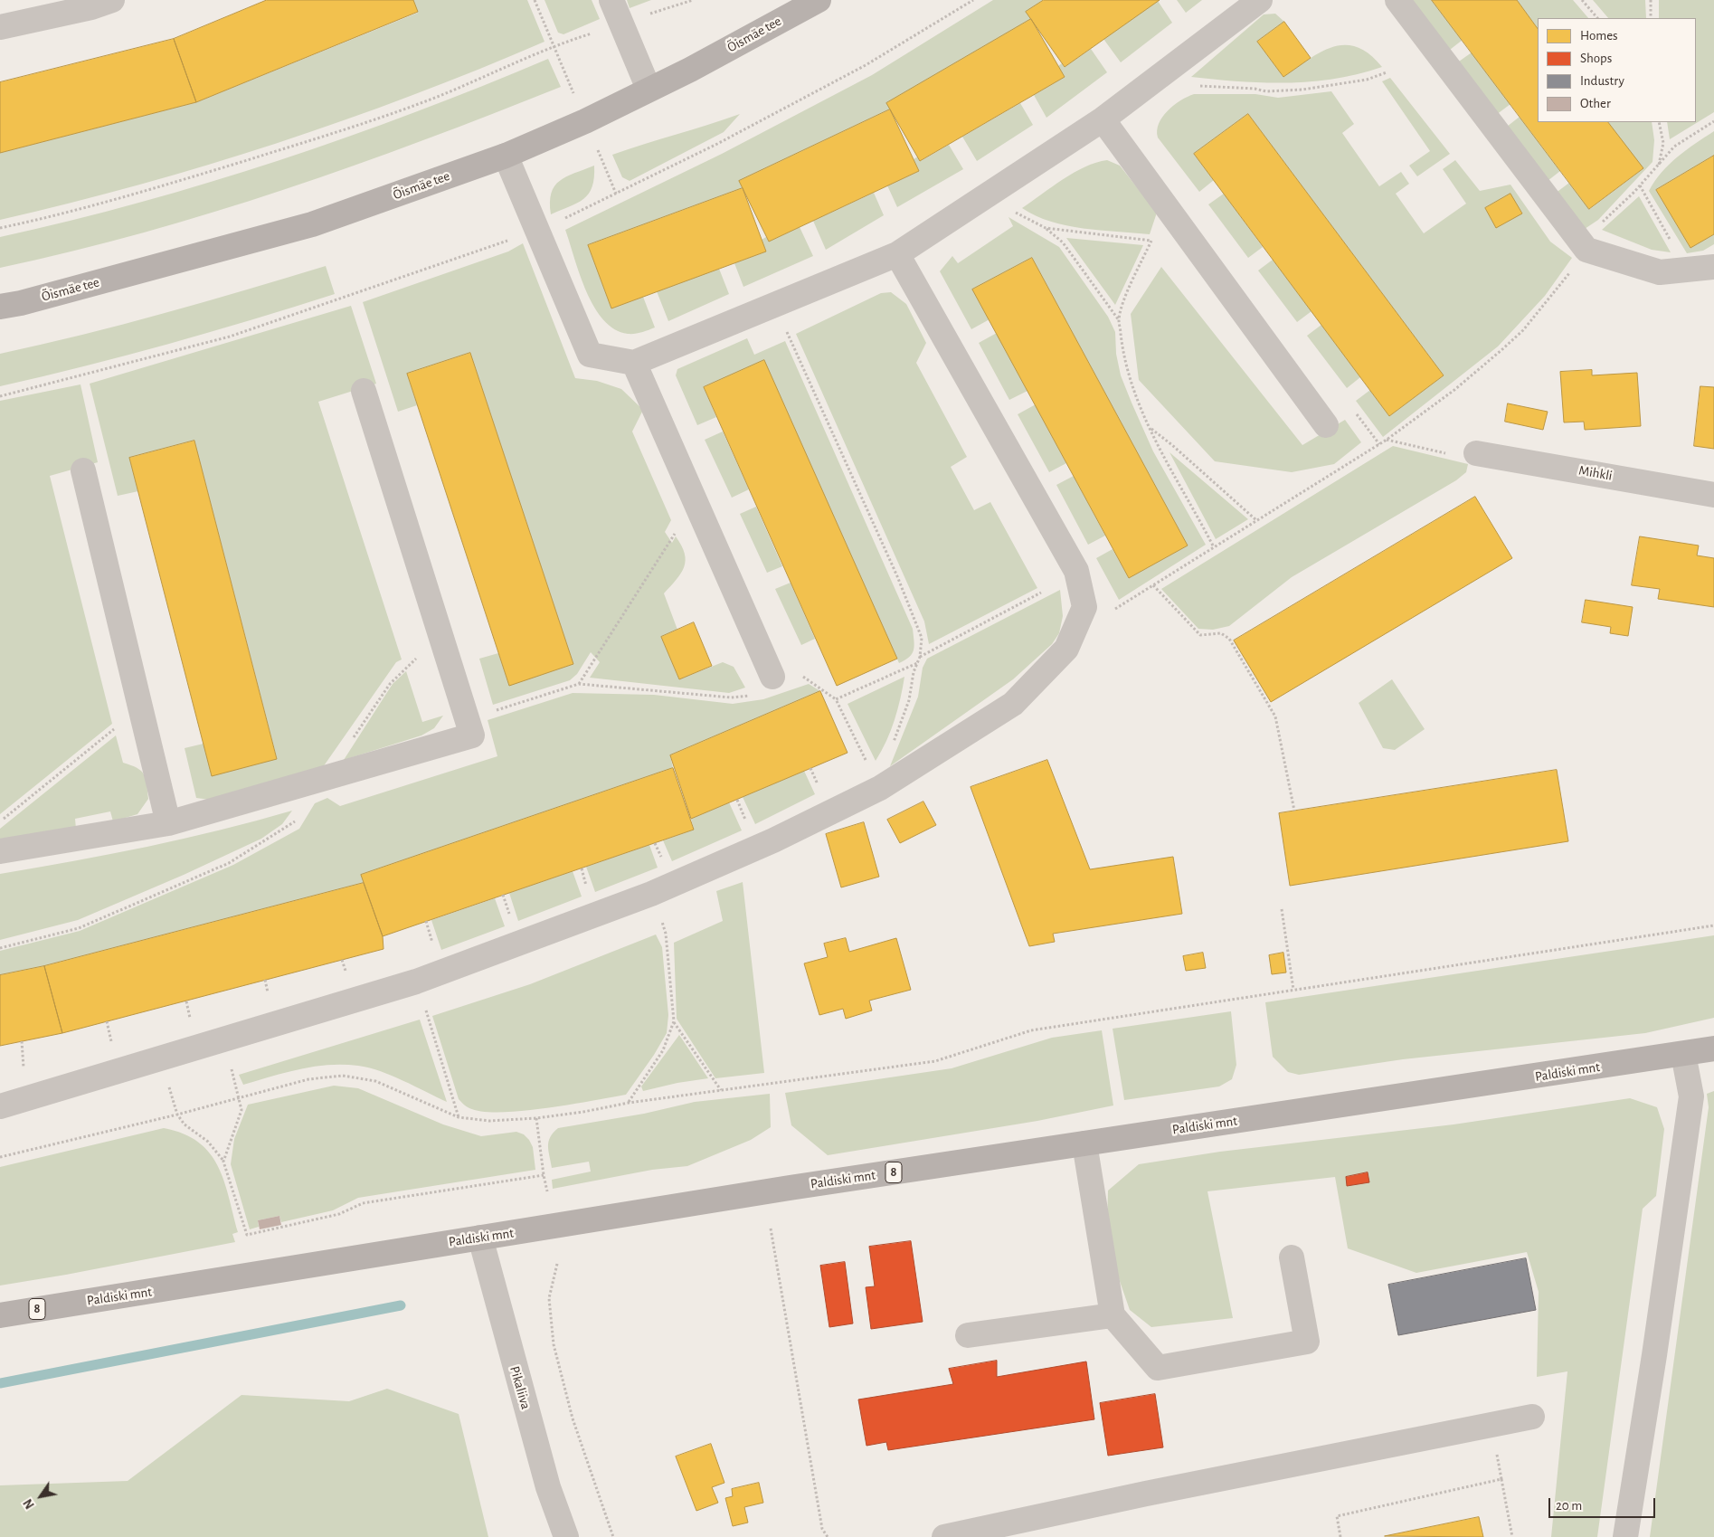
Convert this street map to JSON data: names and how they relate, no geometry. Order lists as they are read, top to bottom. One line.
{"streets":{"main road":["Õismäe tee","Paldiski mnt","8"],"street":["Mihkli","Pikaliiva"]},"crossings":[["Paldiski mnt","Pikaliiva"]],"legend":["Homes","Shops","Industry","Other"],"scale_bar":"20 m","north":"bottom left"}
